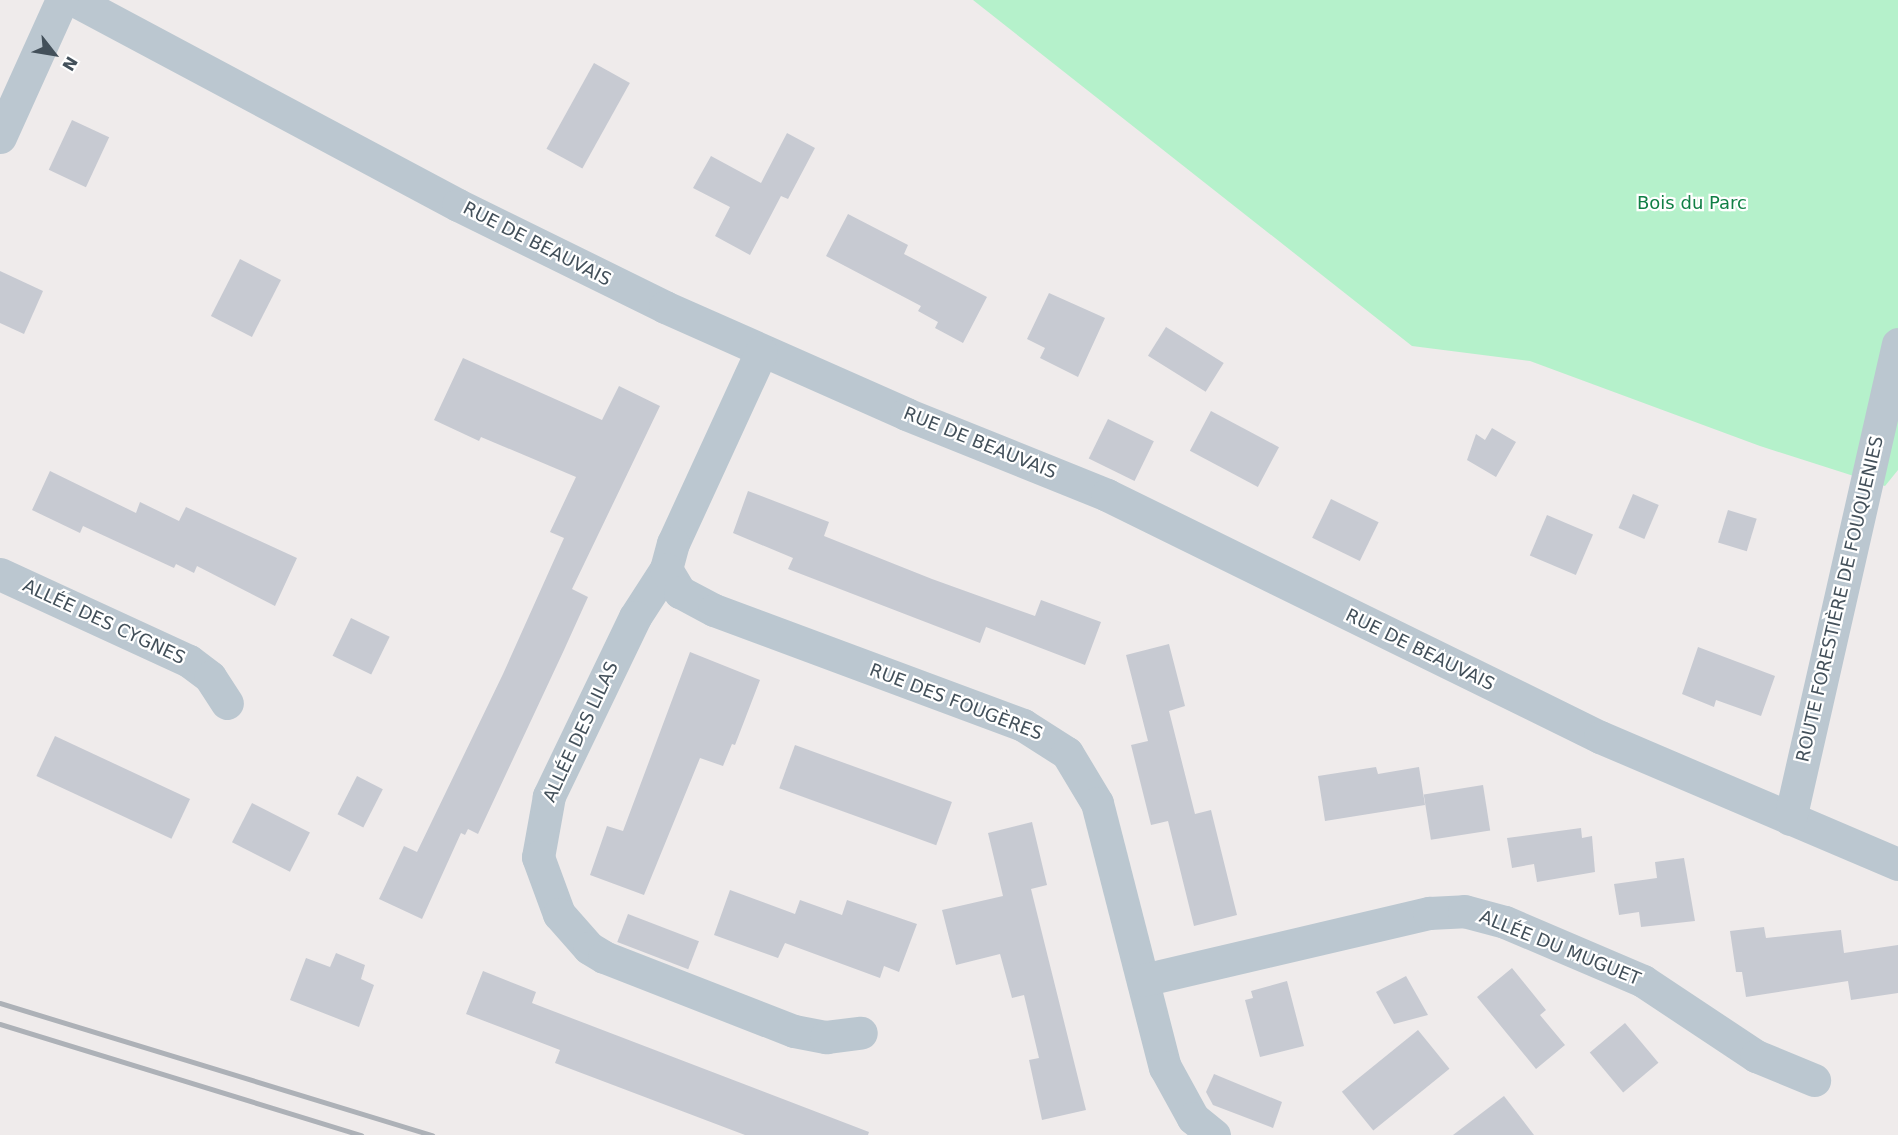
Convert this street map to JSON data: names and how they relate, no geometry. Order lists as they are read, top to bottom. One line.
{"streets":{"street":["RUE DE BEAUVAIS","ROUTE FORESTIÈRE DE FOUQUENIES","ALLÉE DES CYGNES","RUE DES FOUGÈRES","ALLÉE DES LILAS","ALLÉE DU MUGUET"]},"crossings":[["RUE DE BEAUVAIS","ROUTE FORESTIÈRE DE FOUQUENIES"],["RUE DE BEAUVAIS","ALLÉE DES LILAS"],["RUE DES FOUGÈRES","ALLÉE DES LILAS"],["RUE DES FOUGÈRES","ALLÉE DU MUGUET"]],"parks":["Bois du Parc"],"north":"bottom right"}
